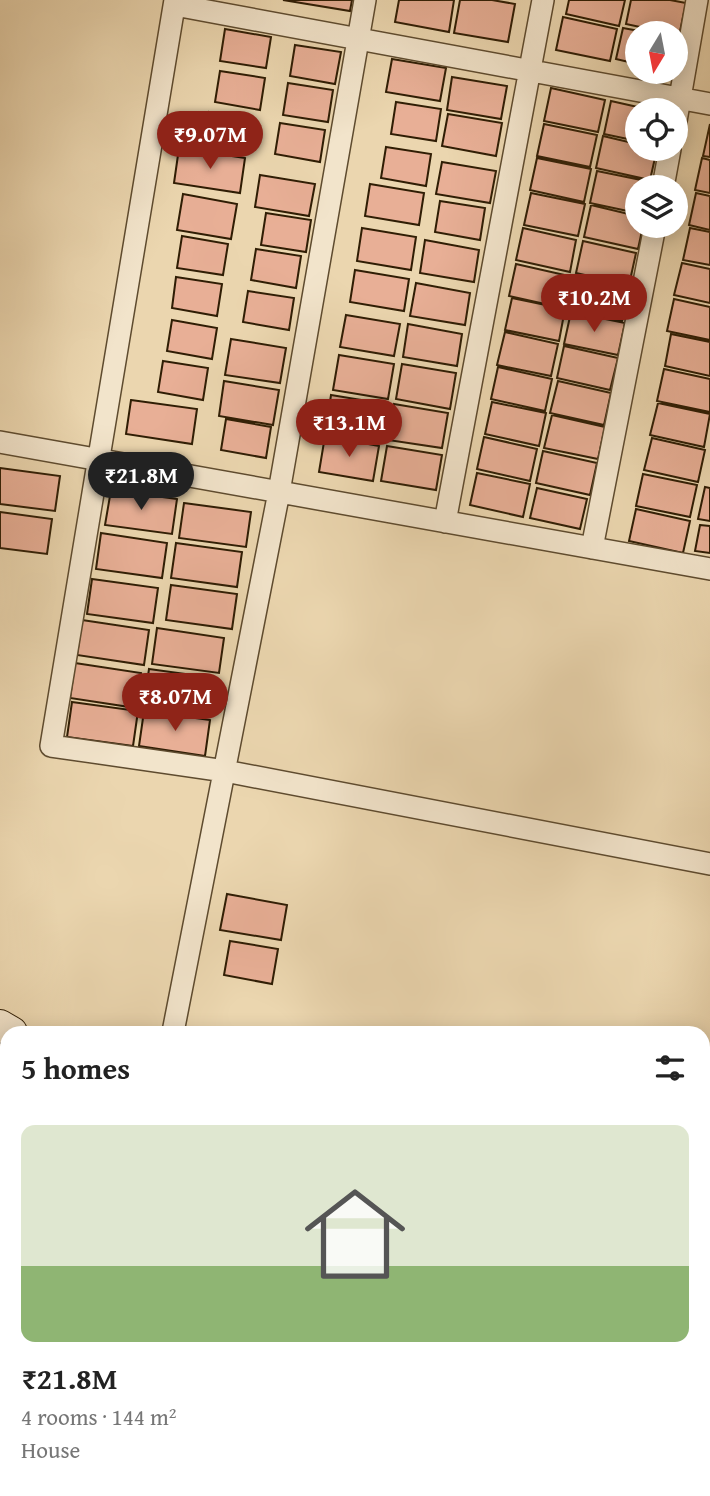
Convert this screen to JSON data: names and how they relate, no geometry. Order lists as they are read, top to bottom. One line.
{"north":"bottom","page":{"price":["₹9.07M","₹10.2M","₹13.1M","₹21.8M","₹8.07M"],"heading":"5 homes","list":[{"name":"₹21.8M","note":"4 rooms · 144 m² · House"}]}}
